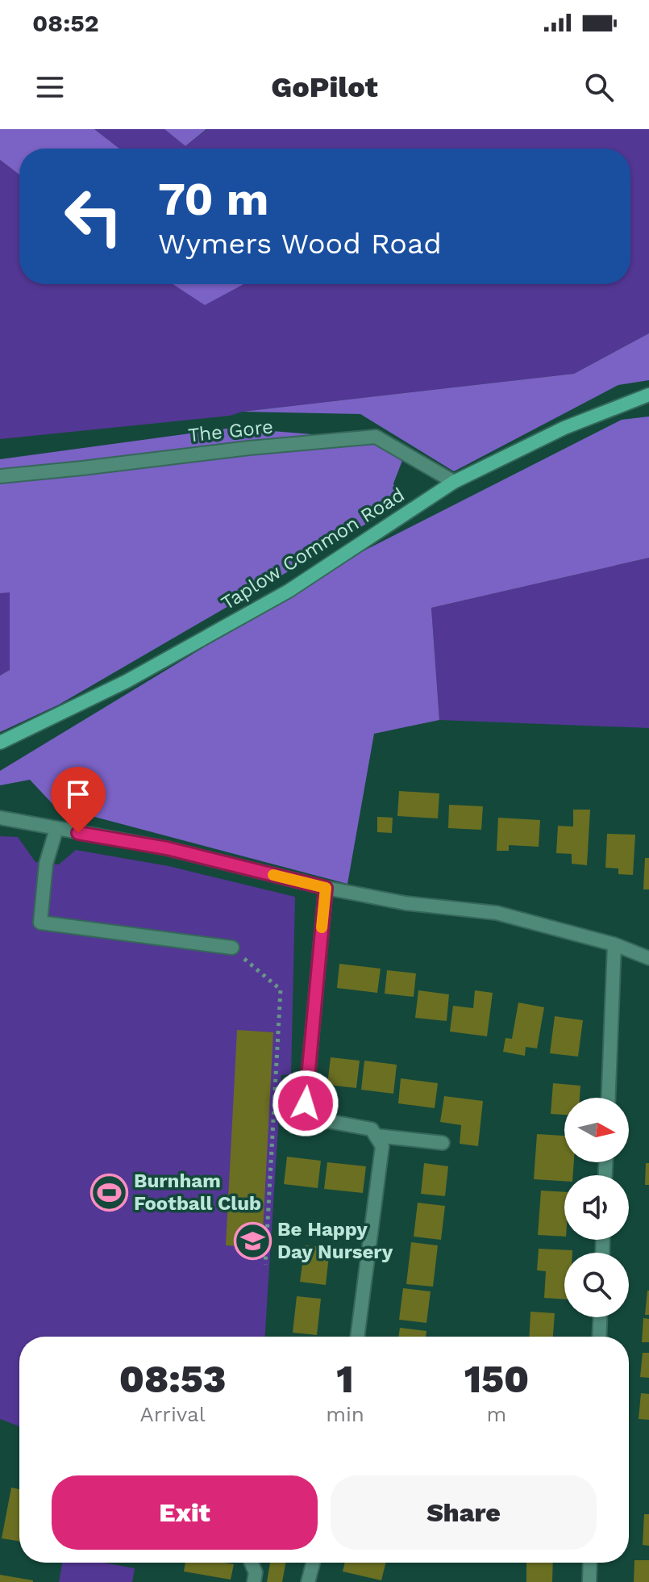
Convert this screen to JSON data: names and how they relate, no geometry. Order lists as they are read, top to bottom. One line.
{"streets":{"street":["The Gore","Taplow Common Road"]},"crossings":[["The Gore","Taplow Common Road"]],"places":{"sports":["Burnham Football Club"],"school or university":["Be Happy Day Nursery"]},"north":"right","page":{"status":"08:52","header":"GoPilot","turn":["70 m","Wymers Wood Road"],"eta":["08:53","Arrival","1","min","150","m"],"buttons":["Exit","Share"]}}
